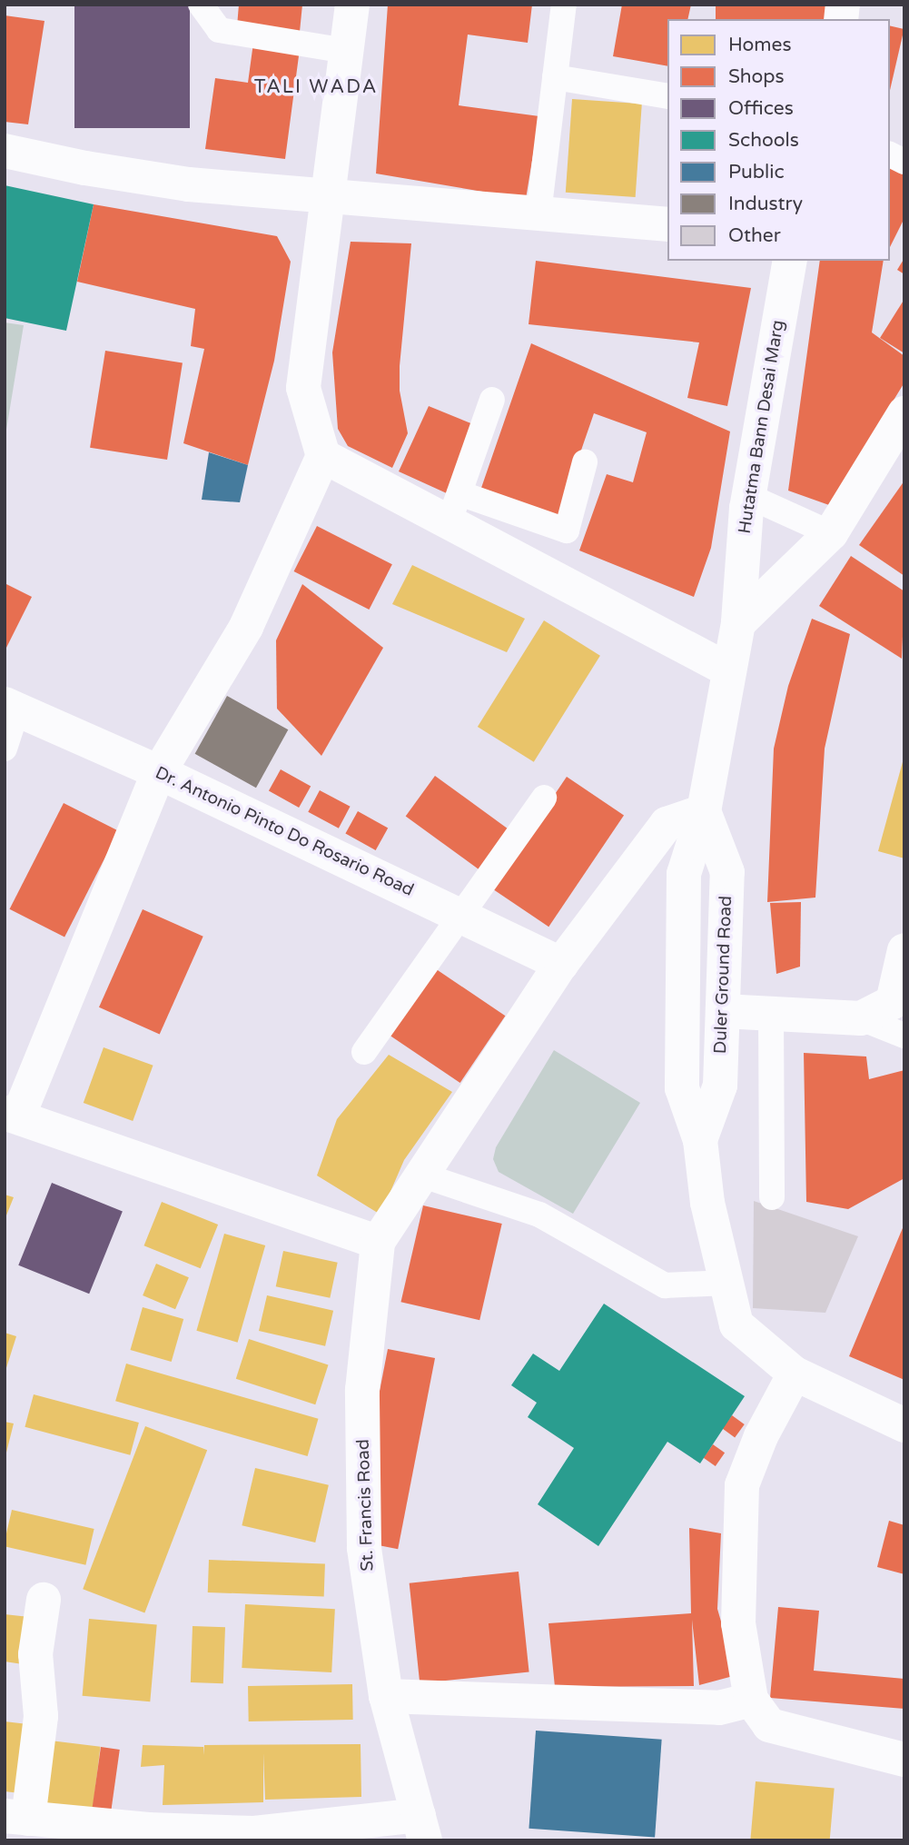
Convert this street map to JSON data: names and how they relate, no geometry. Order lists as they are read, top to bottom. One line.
{"streets":{"street":["Hutatma Bann Desai Marg","Dr. Antonio Pinto Do Rosario Road","Duler Ground Road","St. Francis Road"]},"crossings":[["Hutatma Bann Desai Marg","Duler Ground Road"]],"districts":["TALI WADA"],"legend":["Homes","Shops","Offices","Schools","Public","Industry","Other"]}
